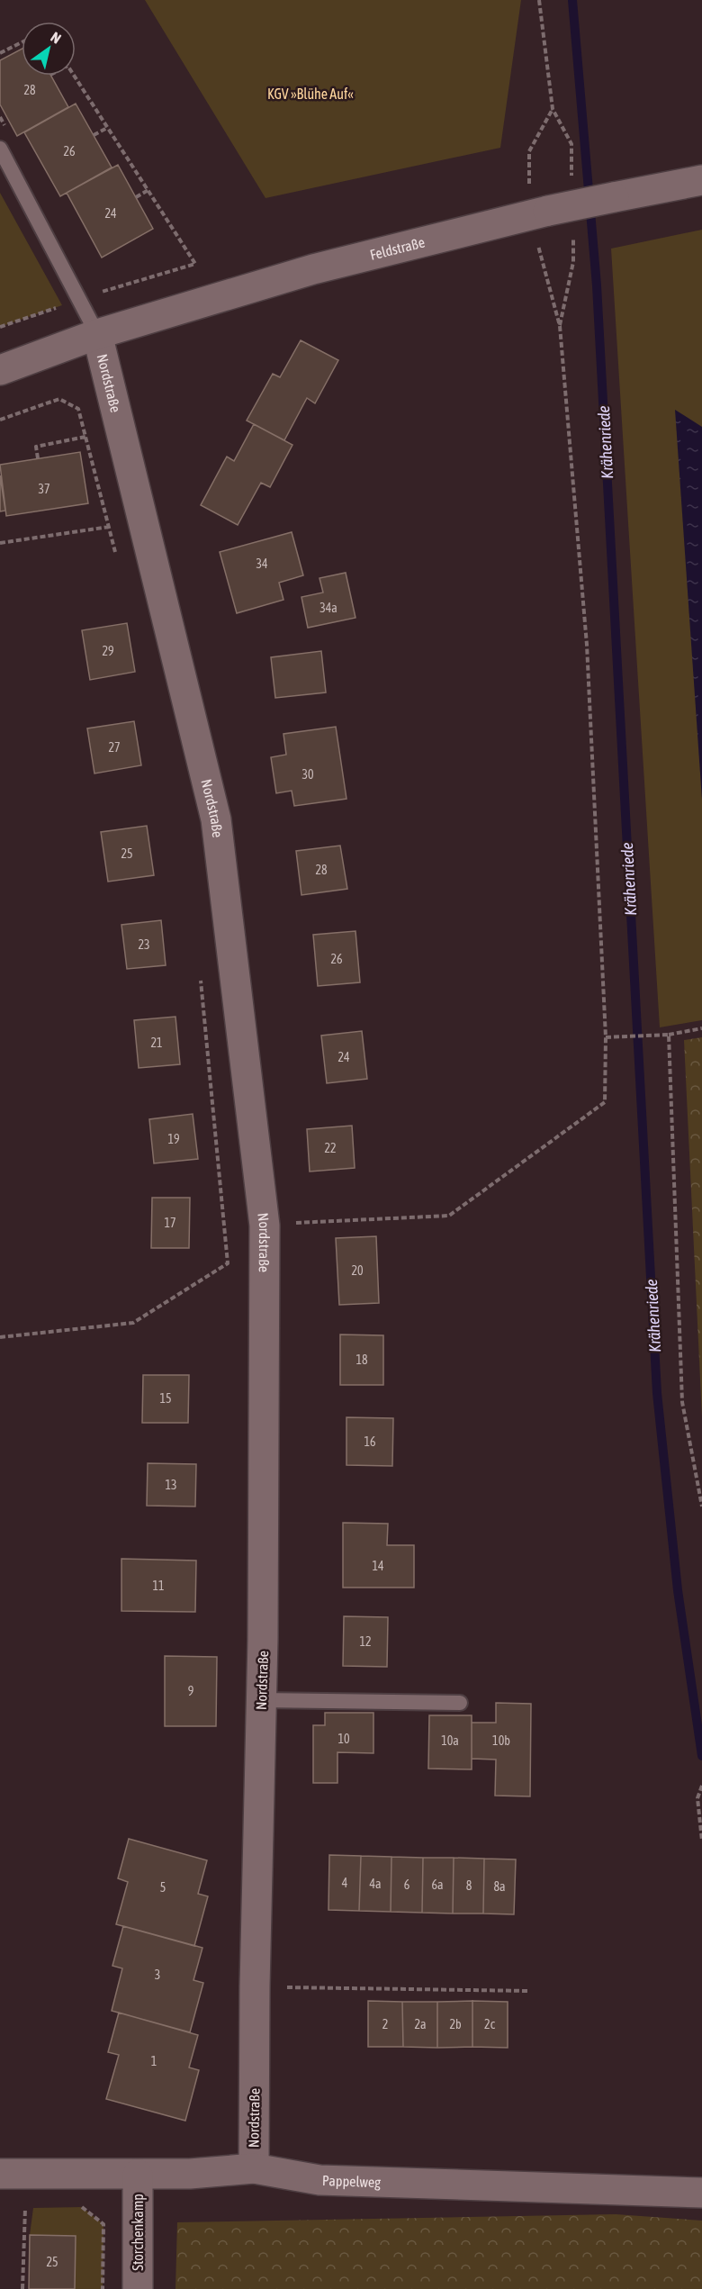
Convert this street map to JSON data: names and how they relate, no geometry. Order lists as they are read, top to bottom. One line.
{"streets":{"street":["Feldstraße","Nordstraße","Pappelweg","Storchenkamp"]},"crossings":[["Feldstraße","Nordstraße"],["Nordstraße","Pappelweg"],["Pappelweg","Storchenkamp"]],"water":["Krähenriede"],"parks":["KGV »Blühe Auf«"],"house_numbers":["28","26","24","37","34","34a","29","27","30","25","28","23","26","21","24","19","22","17","20","18","15","16","13","14","11","12","9","10","10a","10b","4","4a","6","6a","8","8a","5","3","2","2a","2b","2c","1","25"],"north":"top right"}
